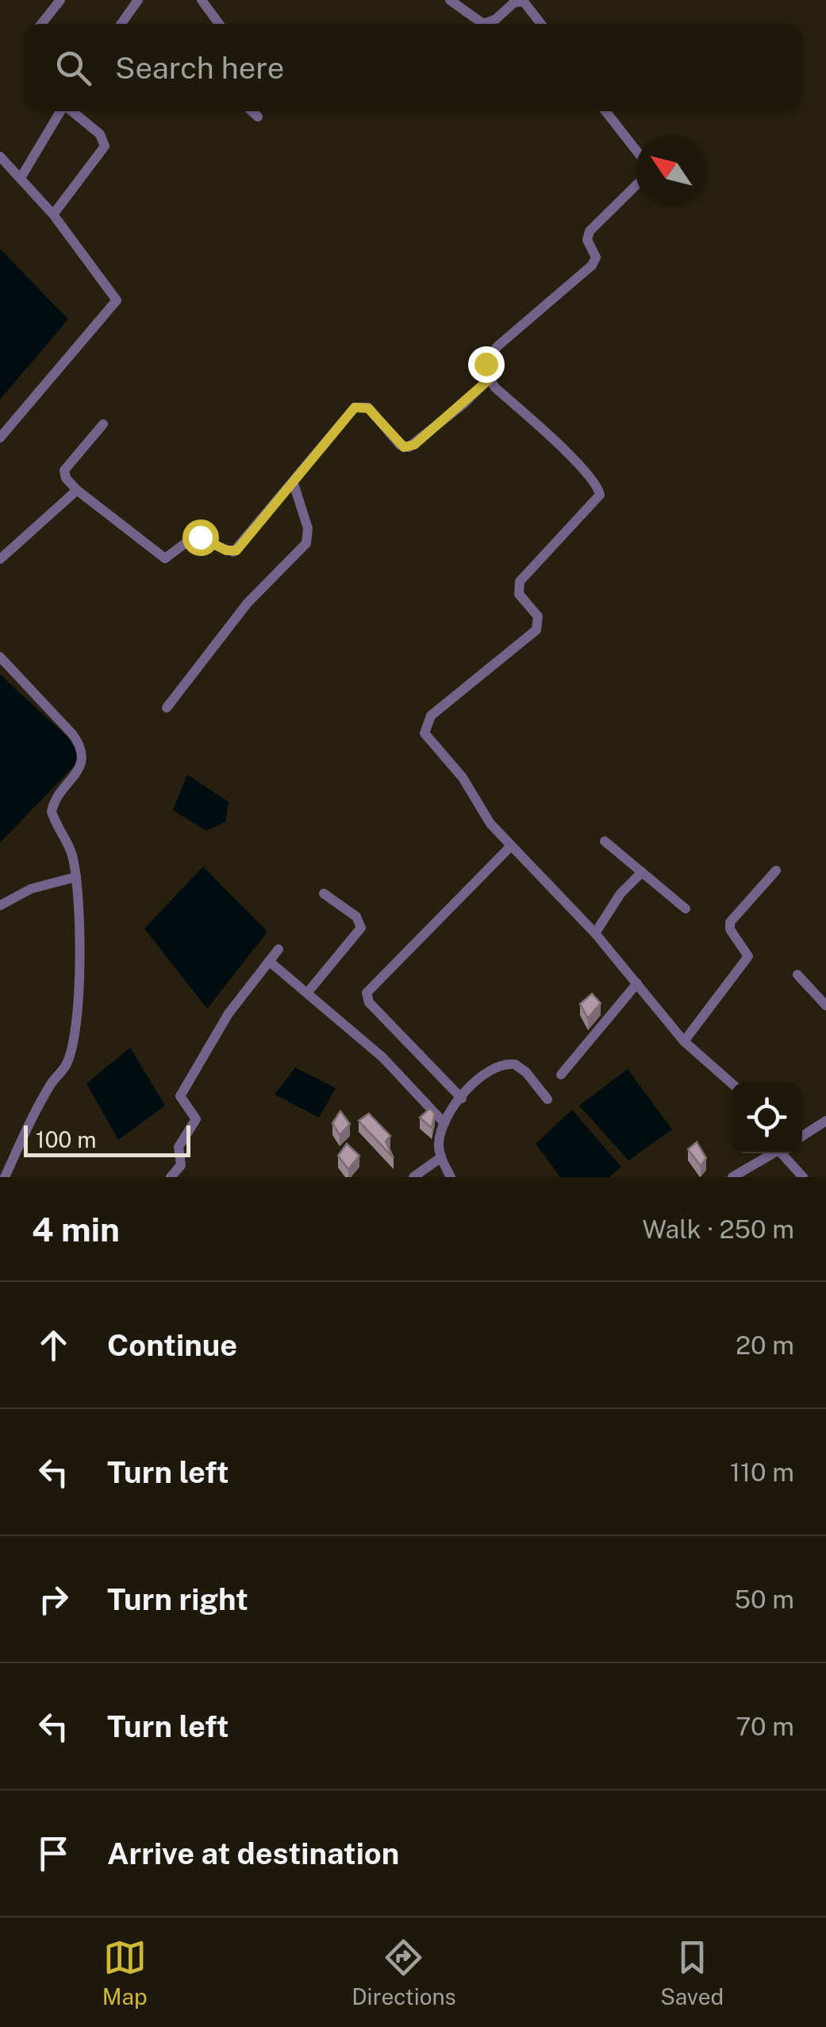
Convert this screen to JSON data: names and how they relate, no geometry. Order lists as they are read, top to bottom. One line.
{"scale_bar":"100 m","north":"top left","page":{"search":"Search here","scale":"100 m","heading":["4 min","Walk · 250 m"],"list":[["Continue","20 m"],["Turn left","110 m"],["Turn right","50 m"],["Turn left","70 m"],"Arrive at destination"],"nav":["Map","Directions","Saved"]}}
